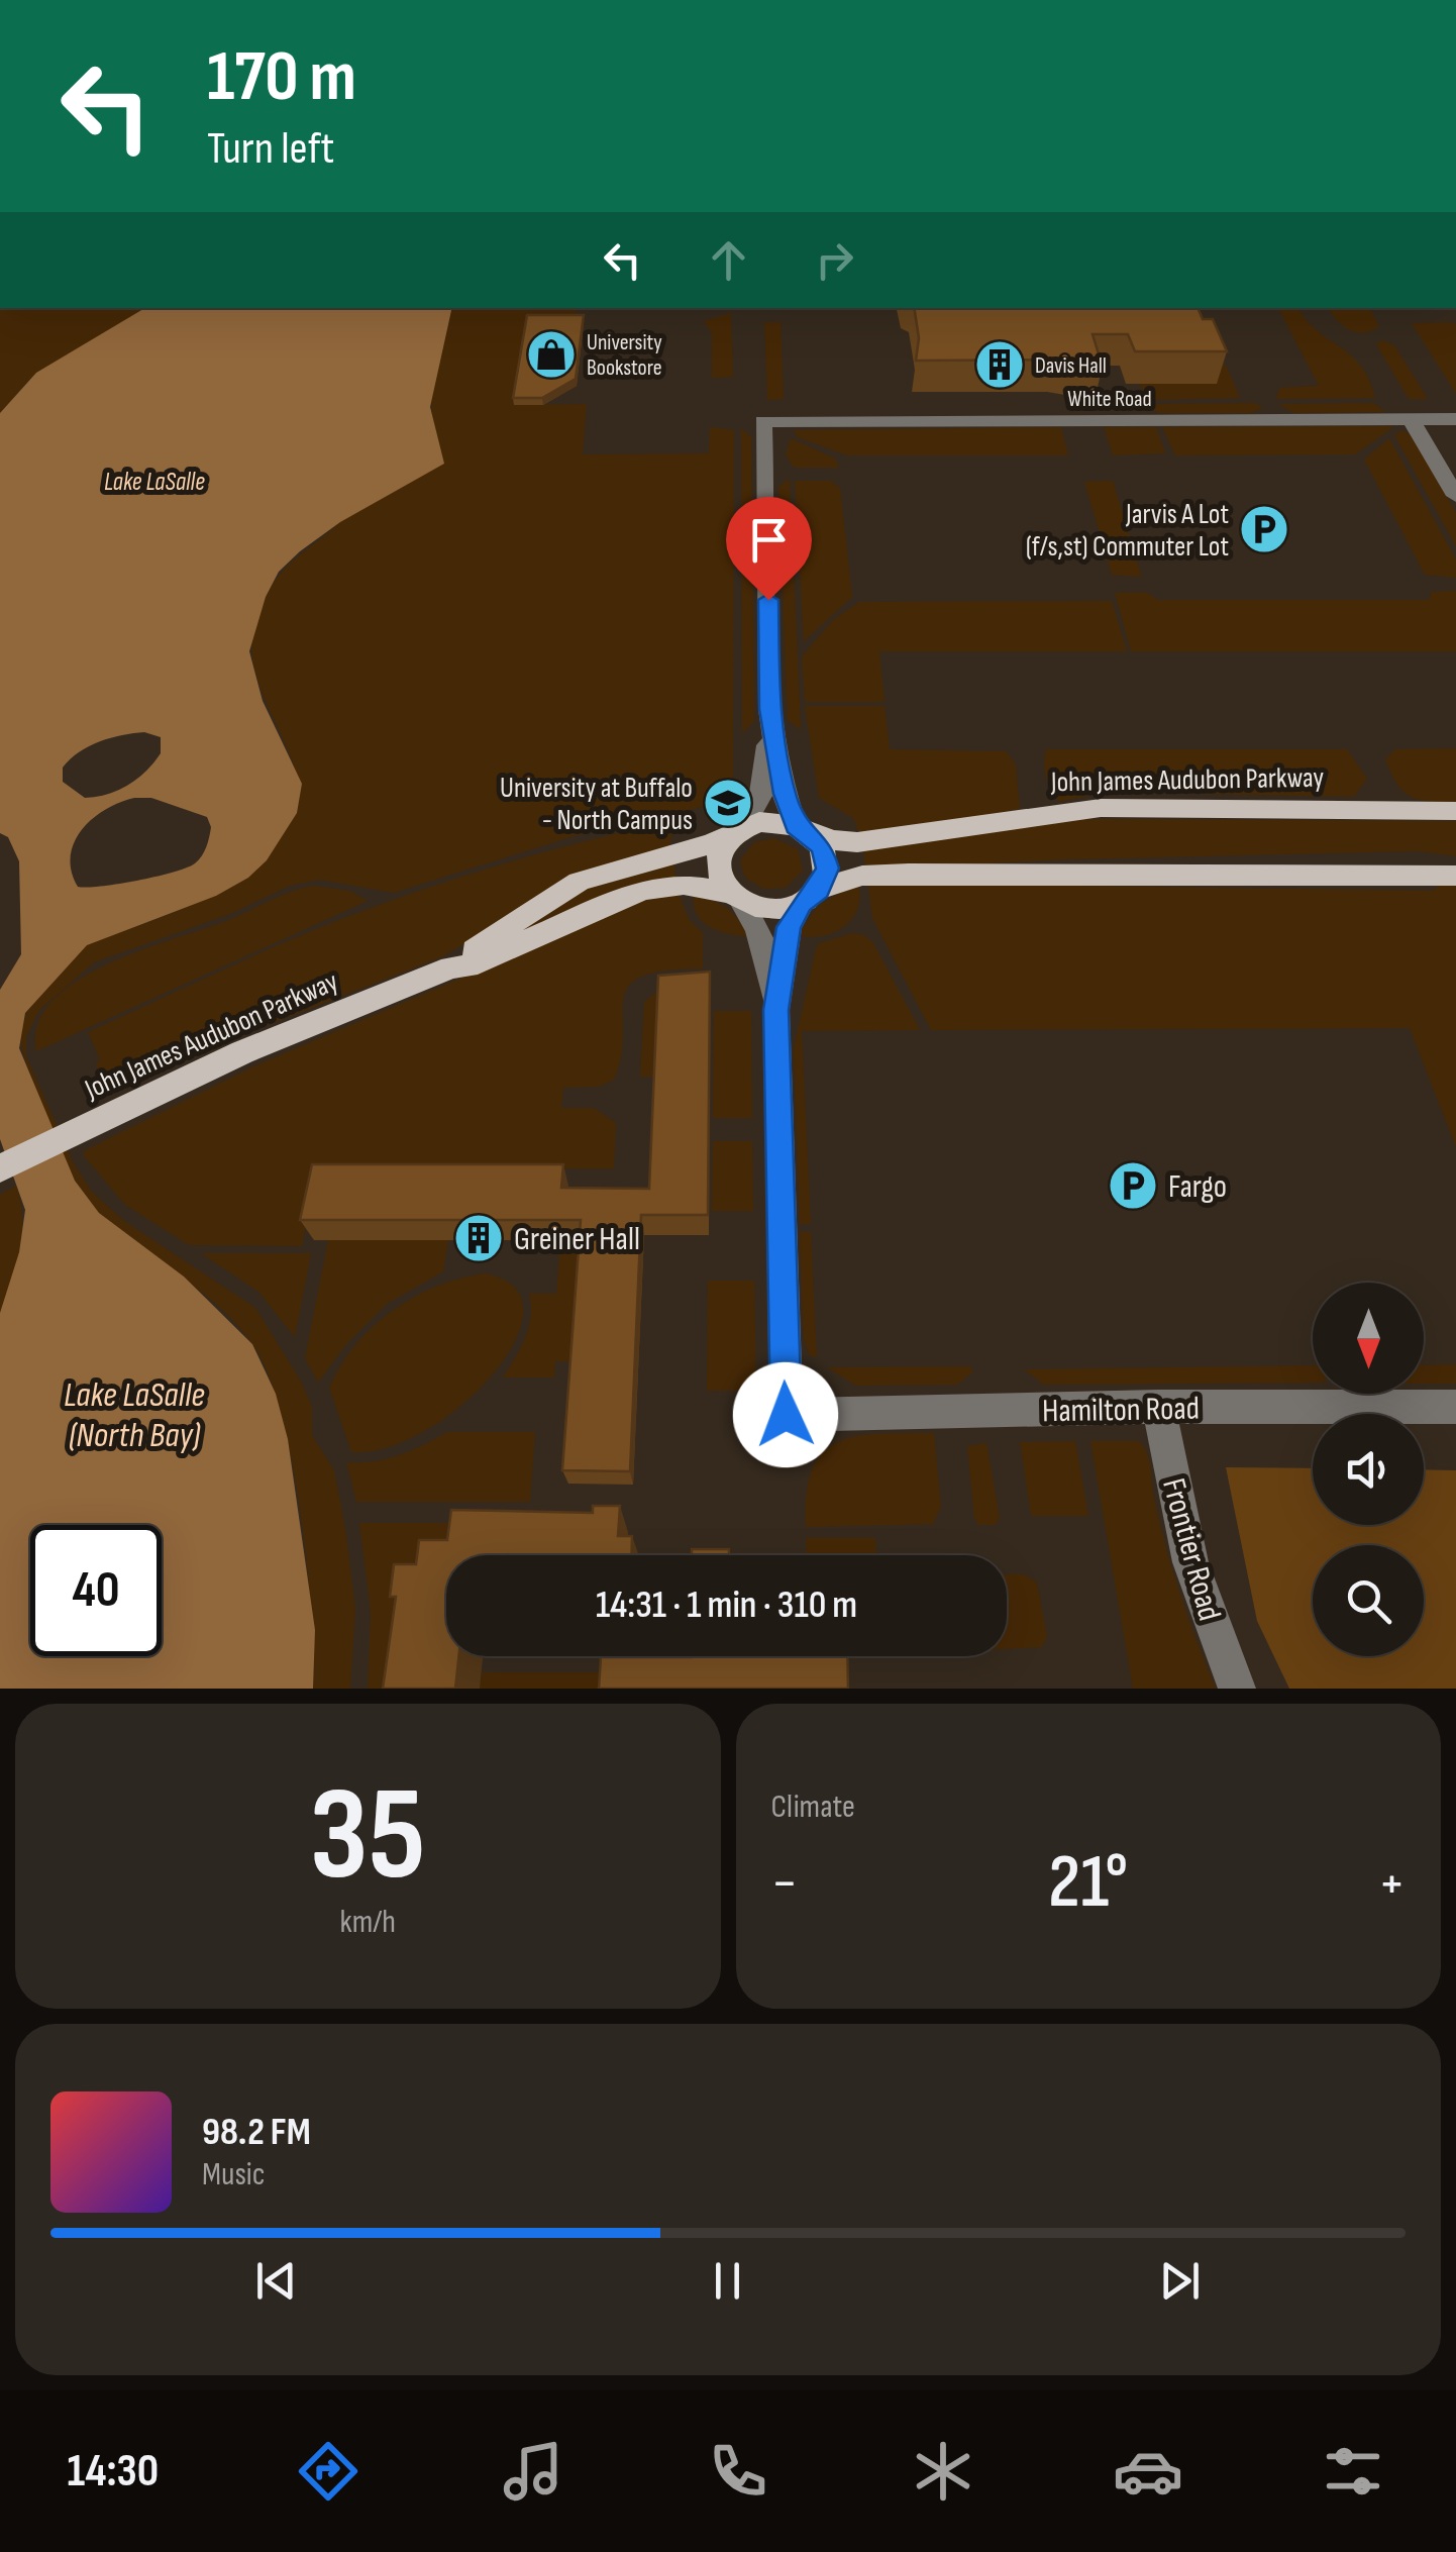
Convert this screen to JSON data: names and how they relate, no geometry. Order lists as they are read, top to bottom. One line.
{"streets":{"main road":["John James Audubon Parkway"],"street":["White Road","Hamilton Road","Frontier Road"]},"crossings":[["Hamilton Road","Frontier Road"]],"water":["Lake LaSalle","Lake LaSalle (North Bay)"],"places":{"shop":["University Bookstore"],"building":["Davis Hall","Greiner Hall"],"parking":["Jarvis A Lot (f/s,st) Commuter Lot","Fargo"],"school or university":["University at Buffalo - North Campus"]},"north":"bottom","page":{"turn":["170 m","Turn left"],"limit":"40","trip":"14:31 · 1 min · 310 m","tile":[["35","km/h"],"Climate"],"heat":["−","21°","+"],"song":["98.2 FM","Music"],"tabs":"14:30"}}
